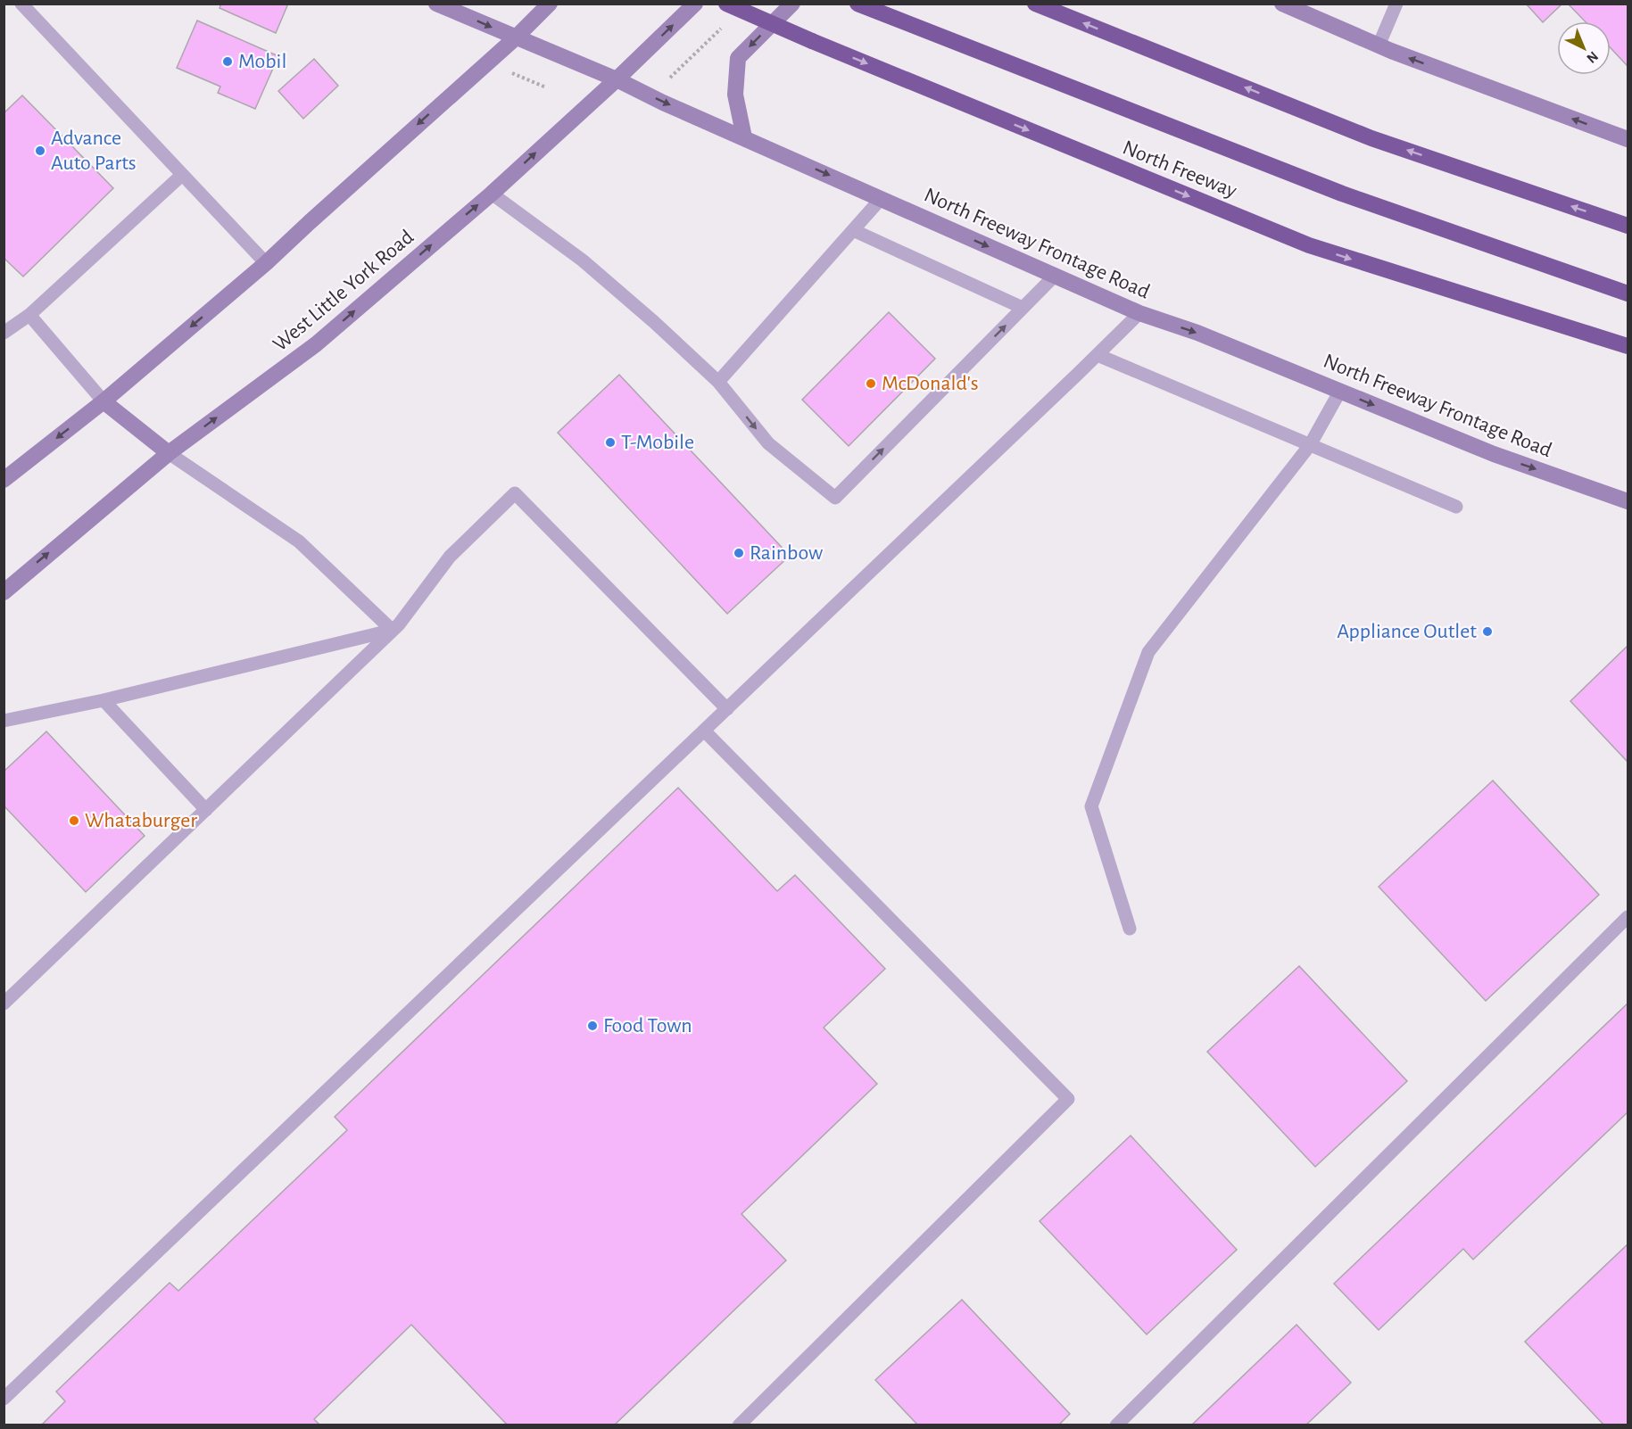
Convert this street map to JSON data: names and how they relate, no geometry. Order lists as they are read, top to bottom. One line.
{"streets":{"highway":["North Freeway"],"main road":["North Freeway Frontage Road","West Little York Road"]},"crossings":[["North Freeway Frontage Road","West Little York Road"]],"one_way":["North Freeway Frontage Road"],"places":["Mobil","Advance Auto Parts","McDonald's","T-Mobile","Rainbow","Appliance Outlet","Whataburger","Food Town"],"north":"bottom right"}
